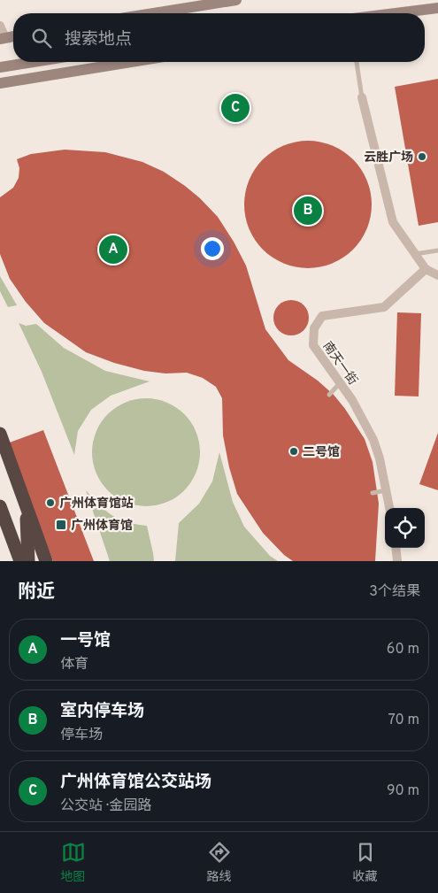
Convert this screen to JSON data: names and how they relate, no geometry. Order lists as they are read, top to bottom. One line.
{"streets":{"street":["南天一街"]},"places":{"other":["云胜广场","二号馆","广州体育馆站"],"transit":["广州体育馆"]},"page":{"search":"搜索地点","pins":["C","B","A"],"heading":["附近","3个结果"],"list":[{"mark":"A","name":"一号馆","note":"体育","value":"60 m"},{"mark":"B","name":"室内停车场","note":"停车场","value":"70 m"},{"mark":"C","name":"广州体育馆公交站场","note":"公交站 · 金园路","value":"90 m"}],"nav":["地图","路线","收藏"]}}
